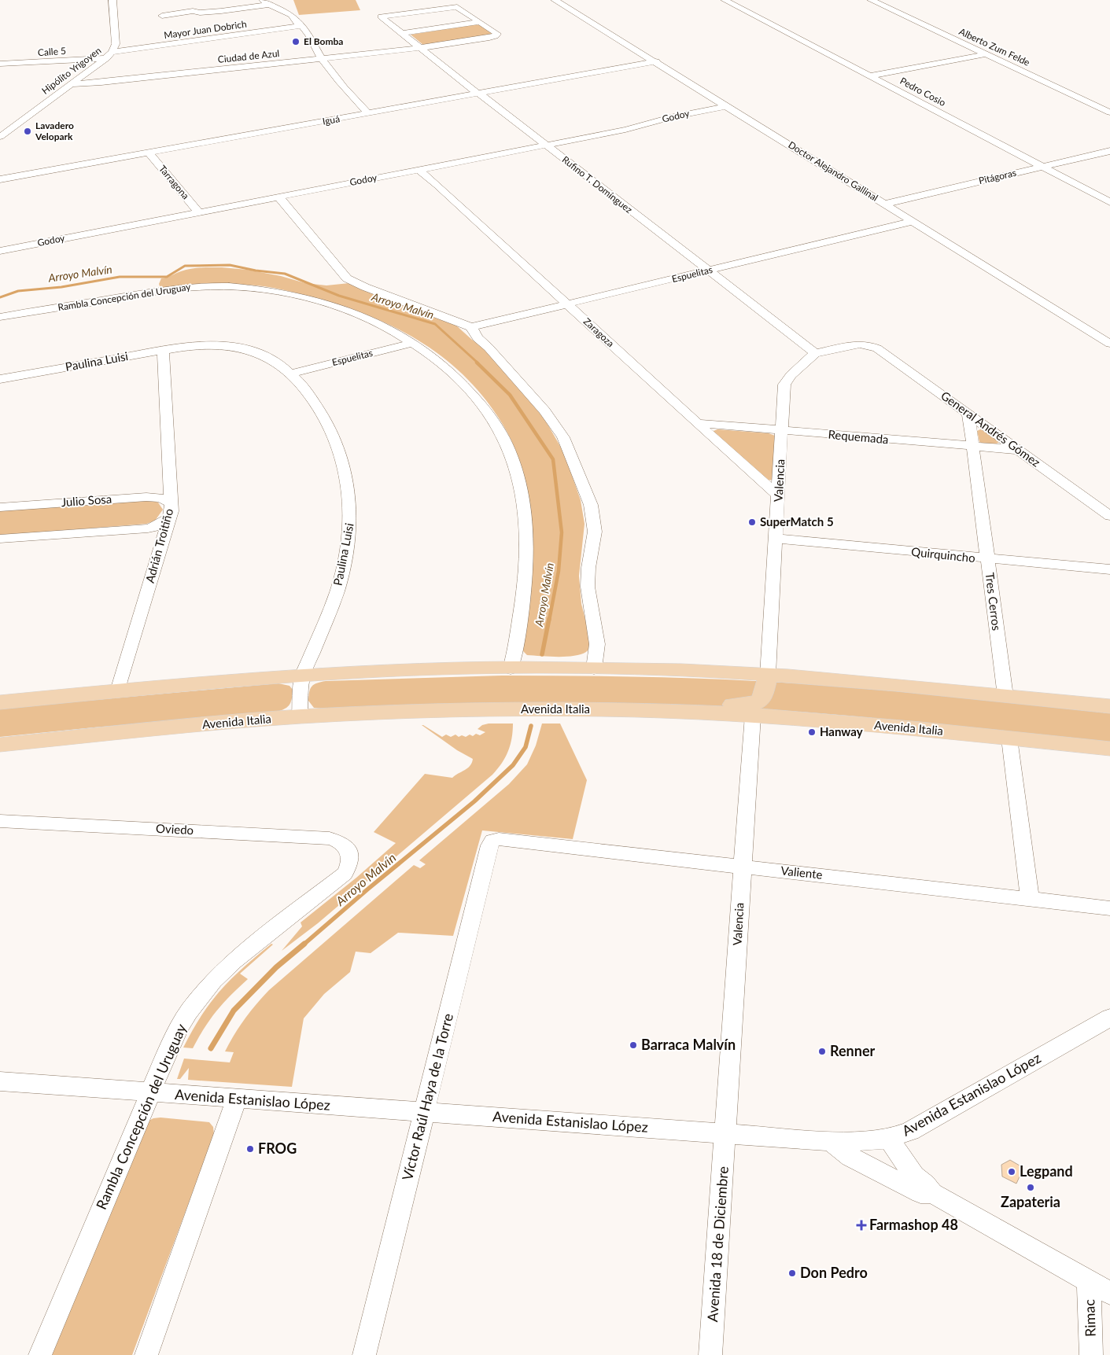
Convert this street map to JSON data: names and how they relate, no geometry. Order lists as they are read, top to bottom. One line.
{"streets":{"main road":["Avenida Italia"],"street":["Mayor Juan Dobrich","Alberto Zum Felde","Calle 5","Ciudad de Azul","Hipólito Yrigoyen","Pedro Cosio","Godoy","Iguá","Doctor Alejandro Gallinal","Pitágoras","Tarragona","Rufino T. Domínguez","Espuelitas","Rambla Concepción del Uruguay","Zaragoza","Paulina Luisi","General Andrés Gómez","Requemada","Valencia","Julio Sosa","Adrián Troitiño","Quirquincho","Tres Cerros","Oviedo","Valiente","Avenida Estanislao López","Víctor Raúl Haya de la Torre","Avenida 18 de Diciembre","Rimac"]},"crossings":[["Mayor Juan Dobrich","Calle 5"],["Mayor Juan Dobrich","Hipólito Yrigoyen"],["Calle 5","Hipólito Yrigoyen"],["Ciudad de Azul","Hipólito Yrigoyen"],["Ciudad de Azul","Rufino T. Domínguez"],["Pedro Cosio","Pitágoras"],["Godoy","Doctor Alejandro Gallinal"],["Godoy","Tarragona"],["Godoy","Rufino T. Domínguez"],["Godoy","Zaragoza"],["Iguá","Doctor Alejandro Gallinal"],["Iguá","Tarragona"],["Iguá","Rufino T. Domínguez"],["Doctor Alejandro Gallinal","Pitágoras"],["Doctor Alejandro Gallinal","Espuelitas"],["Rufino T. Domínguez","Espuelitas"],["Rufino T. Domínguez","General Andrés Gómez"],["Rufino T. Domínguez","Valencia"],["Espuelitas","Rambla Concepción del Uruguay"],["Espuelitas","Zaragoza"],["Espuelitas","Paulina Luisi"],["Rambla Concepción del Uruguay","Oviedo"],["Rambla Concepción del Uruguay","Avenida Estanislao López"],["Zaragoza","Requemada"],["Zaragoza","Valencia"],["Paulina Luisi","Adrián Troitiño"],["Paulina Luisi","Avenida Italia"],["General Andrés Gómez","Requemada"],["General Andrés Gómez","Valencia"],["General Andrés Gómez","Tres Cerros"],["Requemada","Valencia"],["Requemada","Tres Cerros"],["Valencia","Quirquincho"],["Valencia","Avenida Italia"],["Valencia","Valiente"],["Valencia","Avenida Estanislao López"],["Valencia","Avenida 18 de Diciembre"],["Julio Sosa","Adrián Troitiño"],["Quirquincho","Tres Cerros"],["Valiente","Víctor Raúl Haya de la Torre"],["Avenida Estanislao López","Víctor Raúl Haya de la Torre"],["Avenida Estanislao López","Avenida 18 de Diciembre"]],"water":["Arroyo Malvín"],"places":{"other":["El Bomba","Lavadero Velopark","SuperMatch 5","Hanway","Barraca Malvín","Renner","FROG","Legpand","Zapateria","Don Pedro"],"health":["Farmashop 48"]}}
